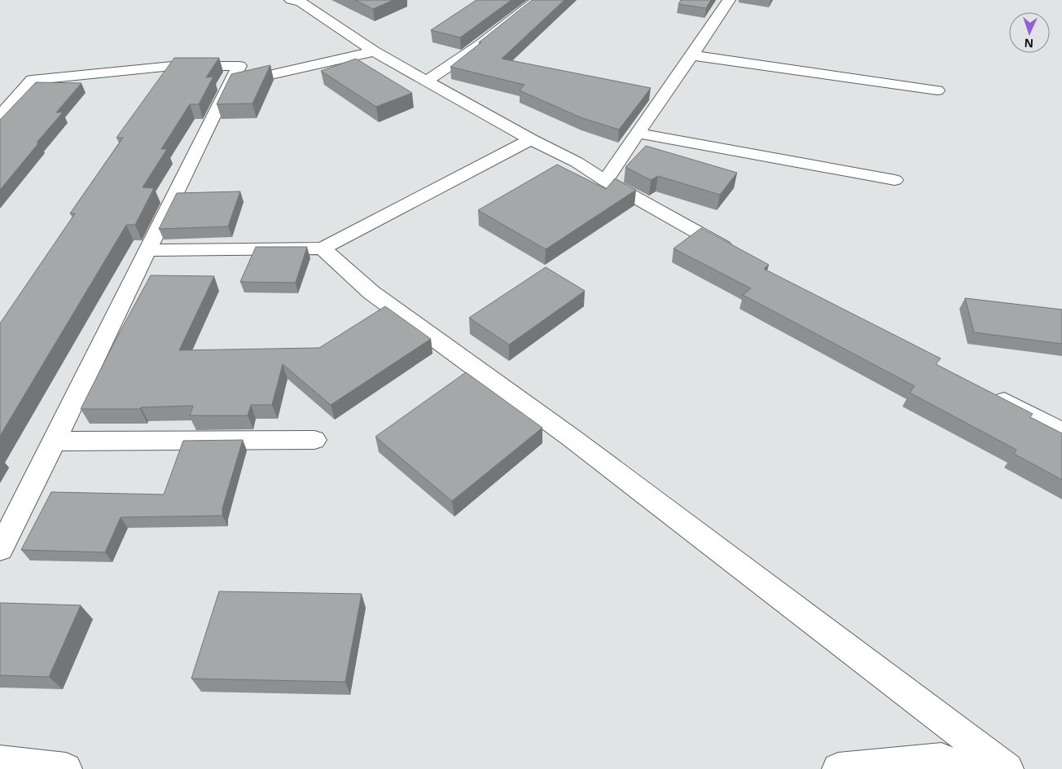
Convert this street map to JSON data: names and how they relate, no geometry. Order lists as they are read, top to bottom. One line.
{"north":"bottom"}
